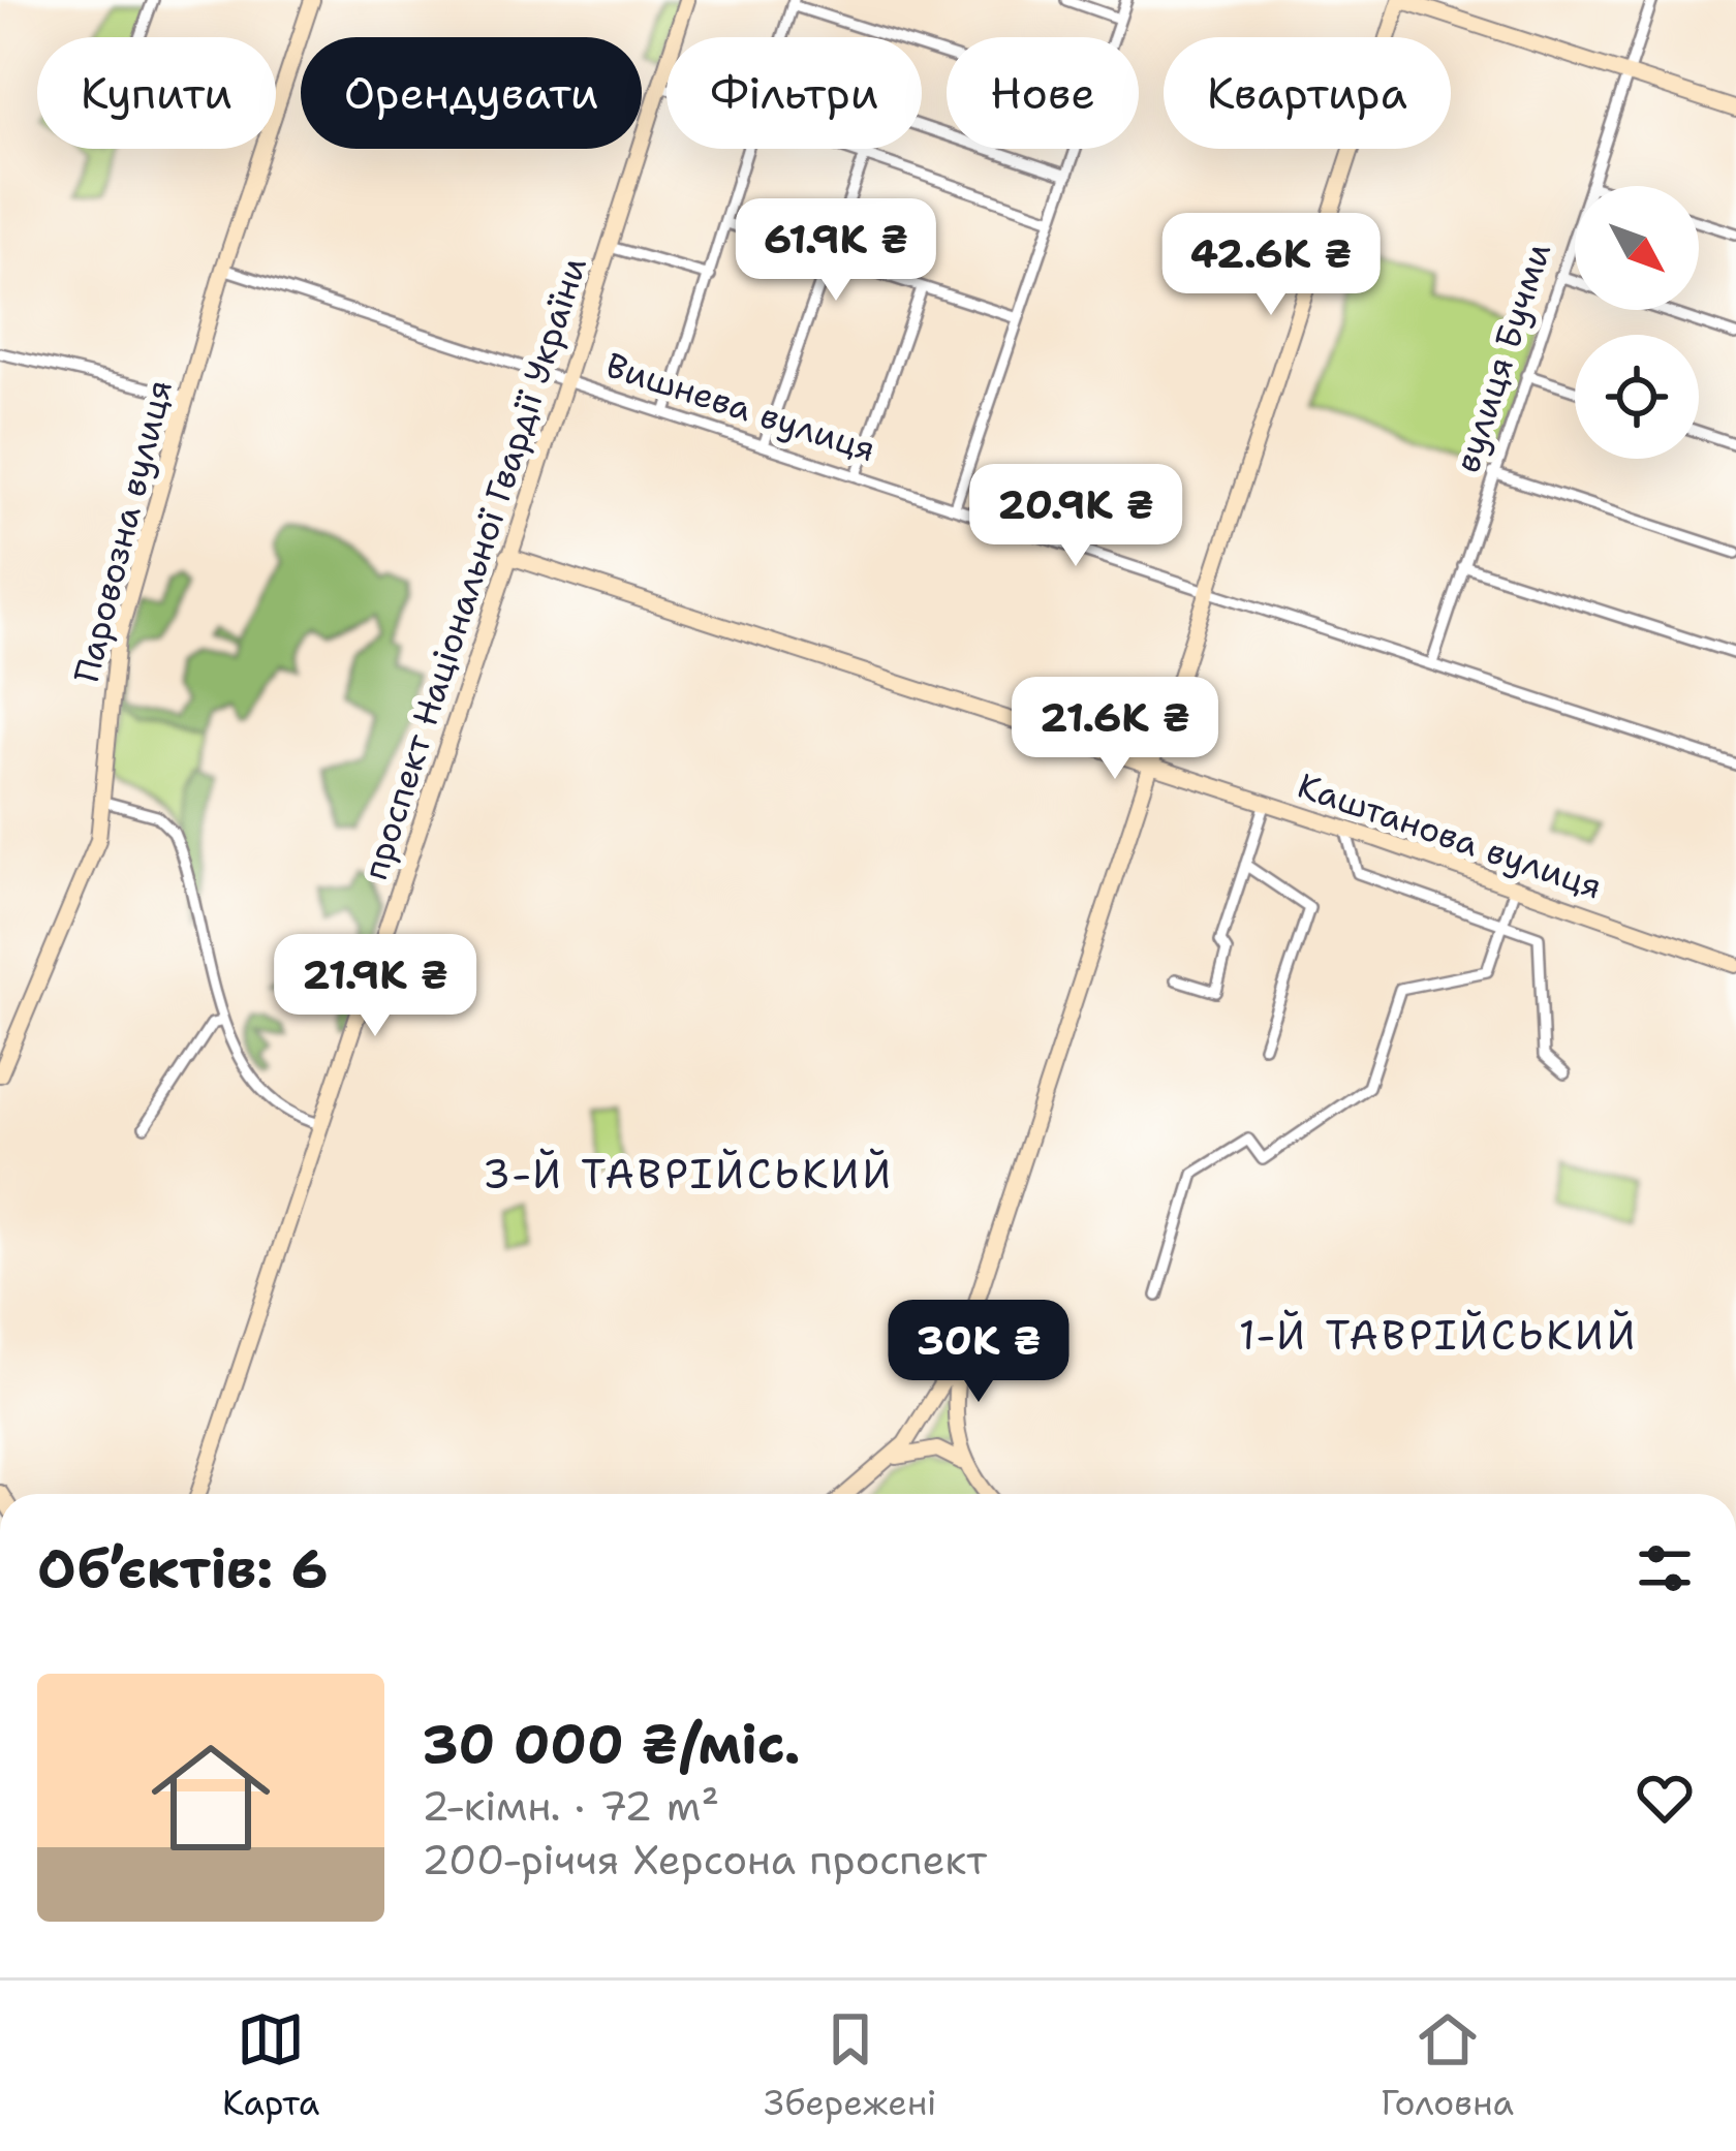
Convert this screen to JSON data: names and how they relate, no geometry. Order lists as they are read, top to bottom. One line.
{"streets":{"street":["вулиця Бучми","Вишнева вулиця","Паровозна вулиця","проспект Національної Гвардії України","Каштанова вулиця"]},"crossings":[["вулиця Бучми","Вишнева вулиця"],["Вишнева вулиця","Паровозна вулиця"],["Вишнева вулиця","проспект Національної Гвардії України"],["проспект Національної Гвардії України","Каштанова вулиця"]],"districts":["3-Й ТАВРІЙСЬКИЙ","1-Й ТАВРІЙСЬКИЙ"],"north":"bottom right","page":{"chip":["Купити","Орендувати","Фільтри","Нове","Квартира"],"price":["61.9K ₴","42.6K ₴","20.9K ₴","21.6K ₴","21.9K ₴","30K ₴"],"heading":"Об’єктів: 6","list":[{"name":"30 000 ₴/міс.","note":"2-кімн. · 72 m² · 200-річчя Херсона проспект"}],"tabs":["Карта","Збережені","Головна"]}}
